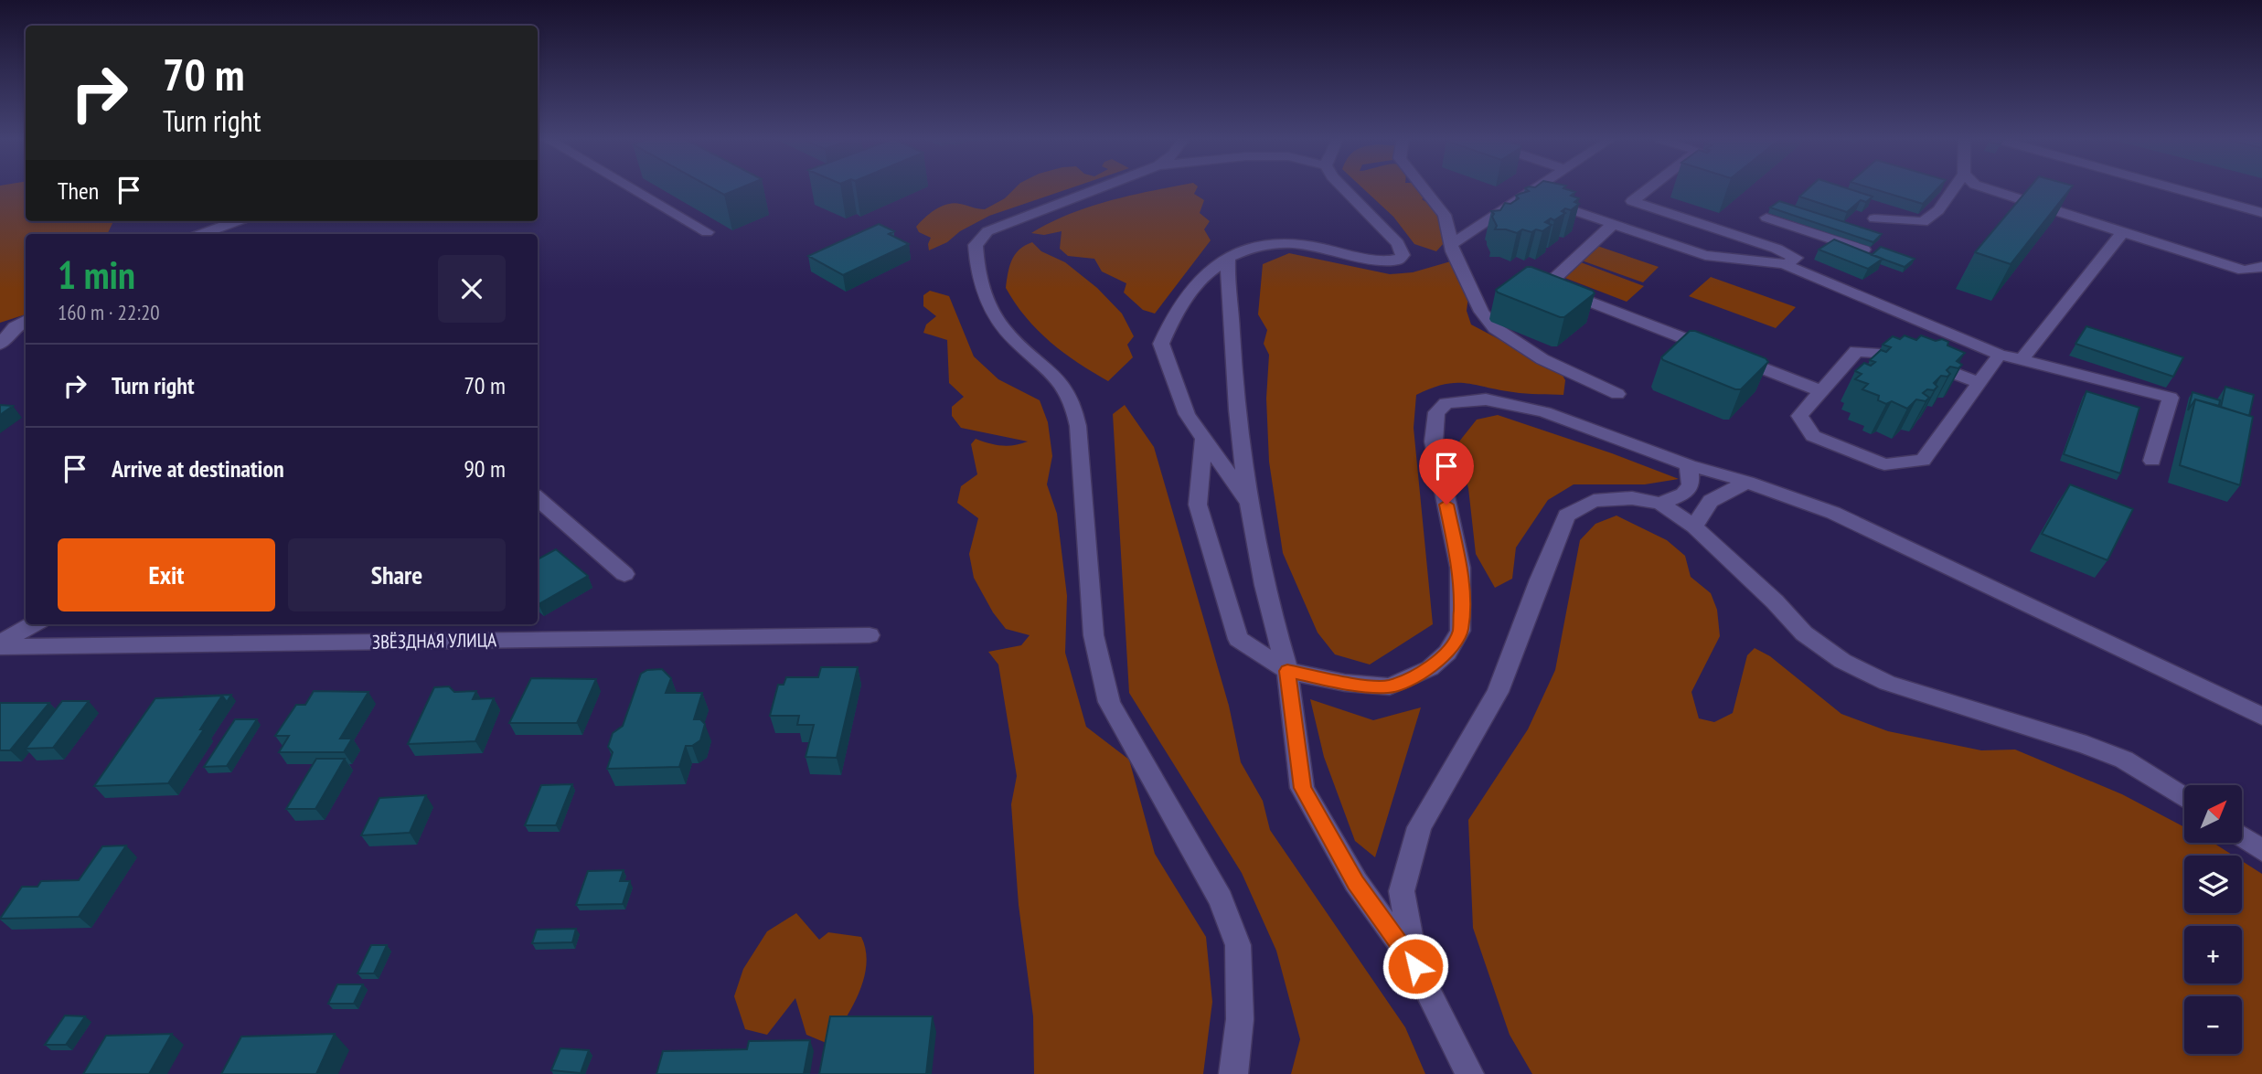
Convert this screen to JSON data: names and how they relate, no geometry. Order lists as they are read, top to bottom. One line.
{"streets":{"street":["ЗВЁЗДНАЯ УЛИЦА"]},"north":"top right","page":{"turn":["70 m","Turn right"],"then":"Then","heading":["1 min","160 m · 22:20"],"list":[{"name":"Turn right","value":"70 m"},{"name":"Arrive at destination","value":"90 m"}],"buttons":["Exit","Share"],"map_buttons":["+","−"]}}
